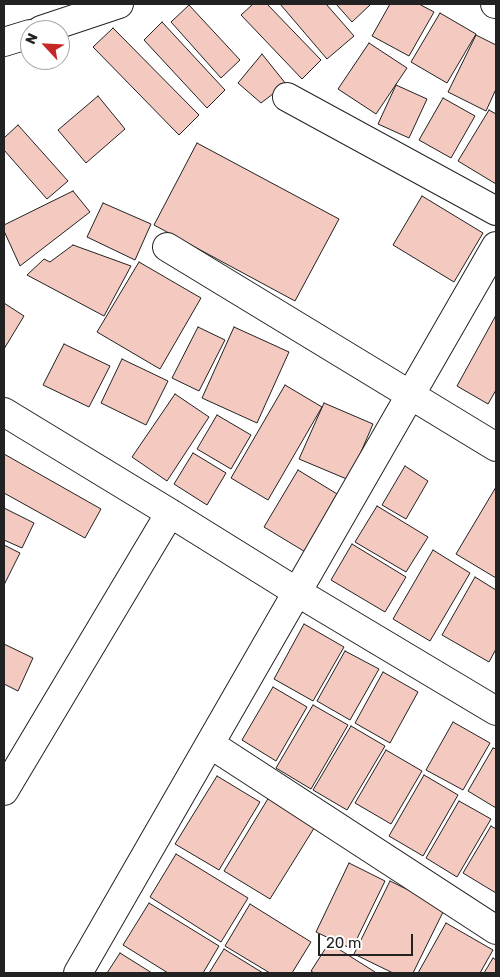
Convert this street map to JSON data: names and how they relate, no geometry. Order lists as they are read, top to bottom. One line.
{"scale_bar":"20 m","north":"top left"}
